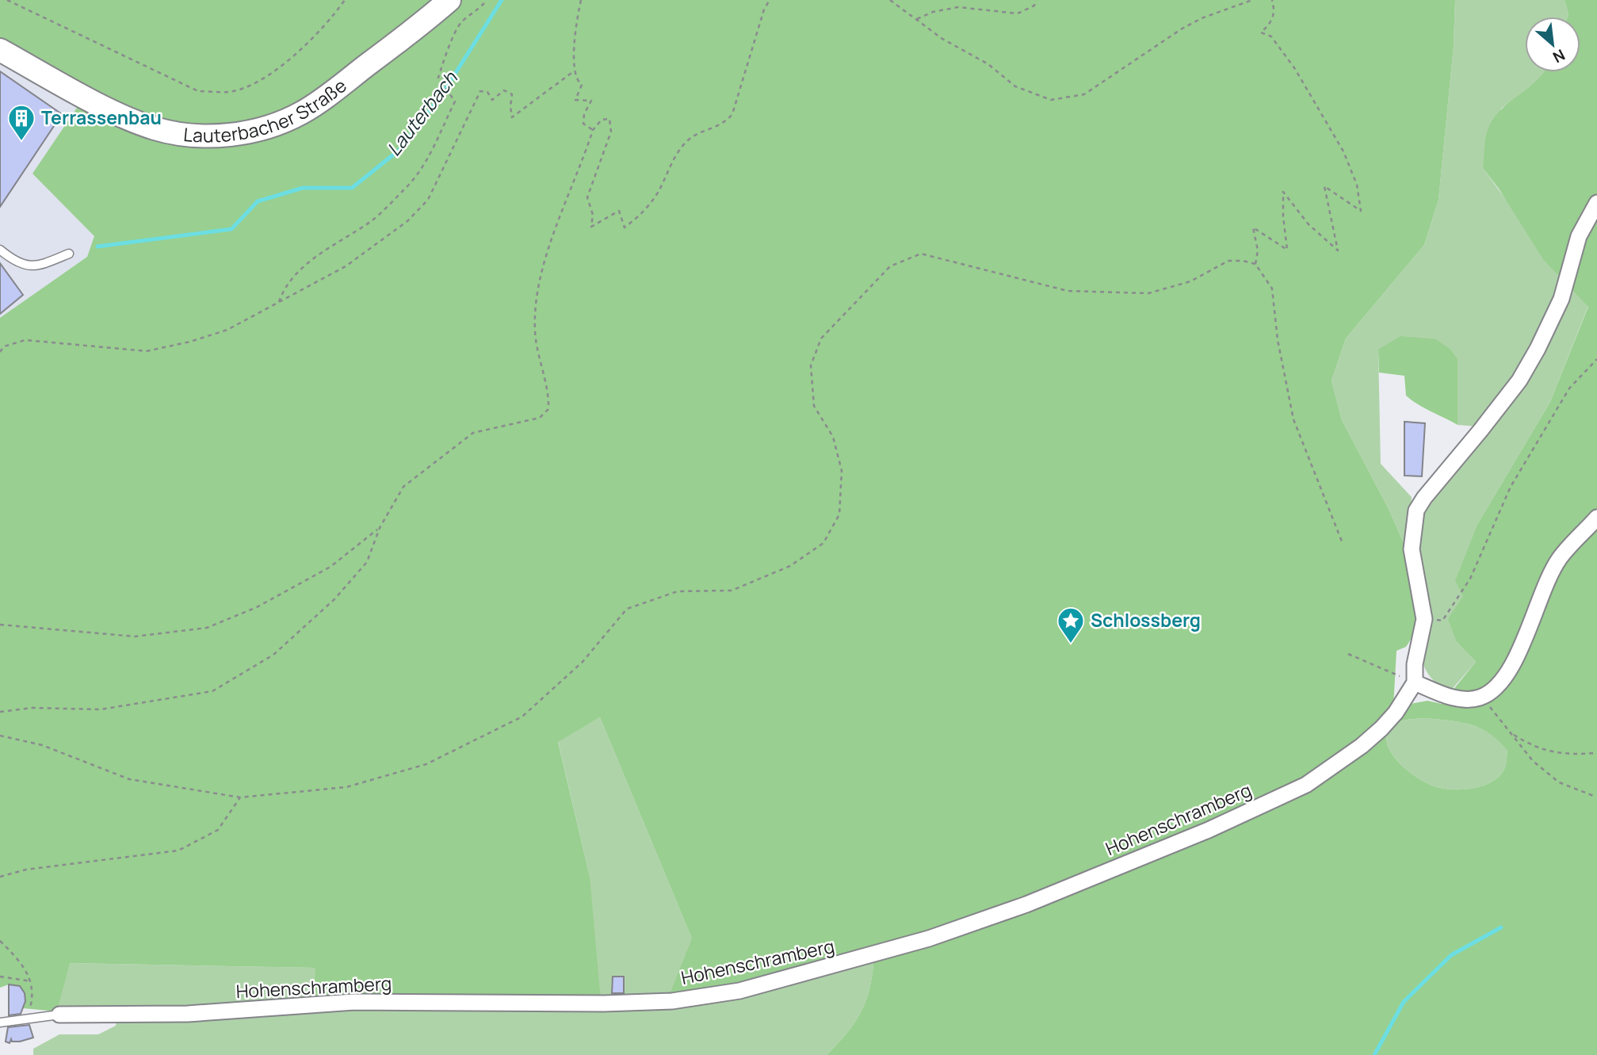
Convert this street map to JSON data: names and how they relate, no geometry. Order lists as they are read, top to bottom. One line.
{"streets":{"main road":["Lauterbacher Straße"],"street":["Hohenschramberg"]},"water":["Lauterbach"],"places":{"building":["Terrassenbau"],"place":["Schlossberg"]},"north":"bottom right"}
